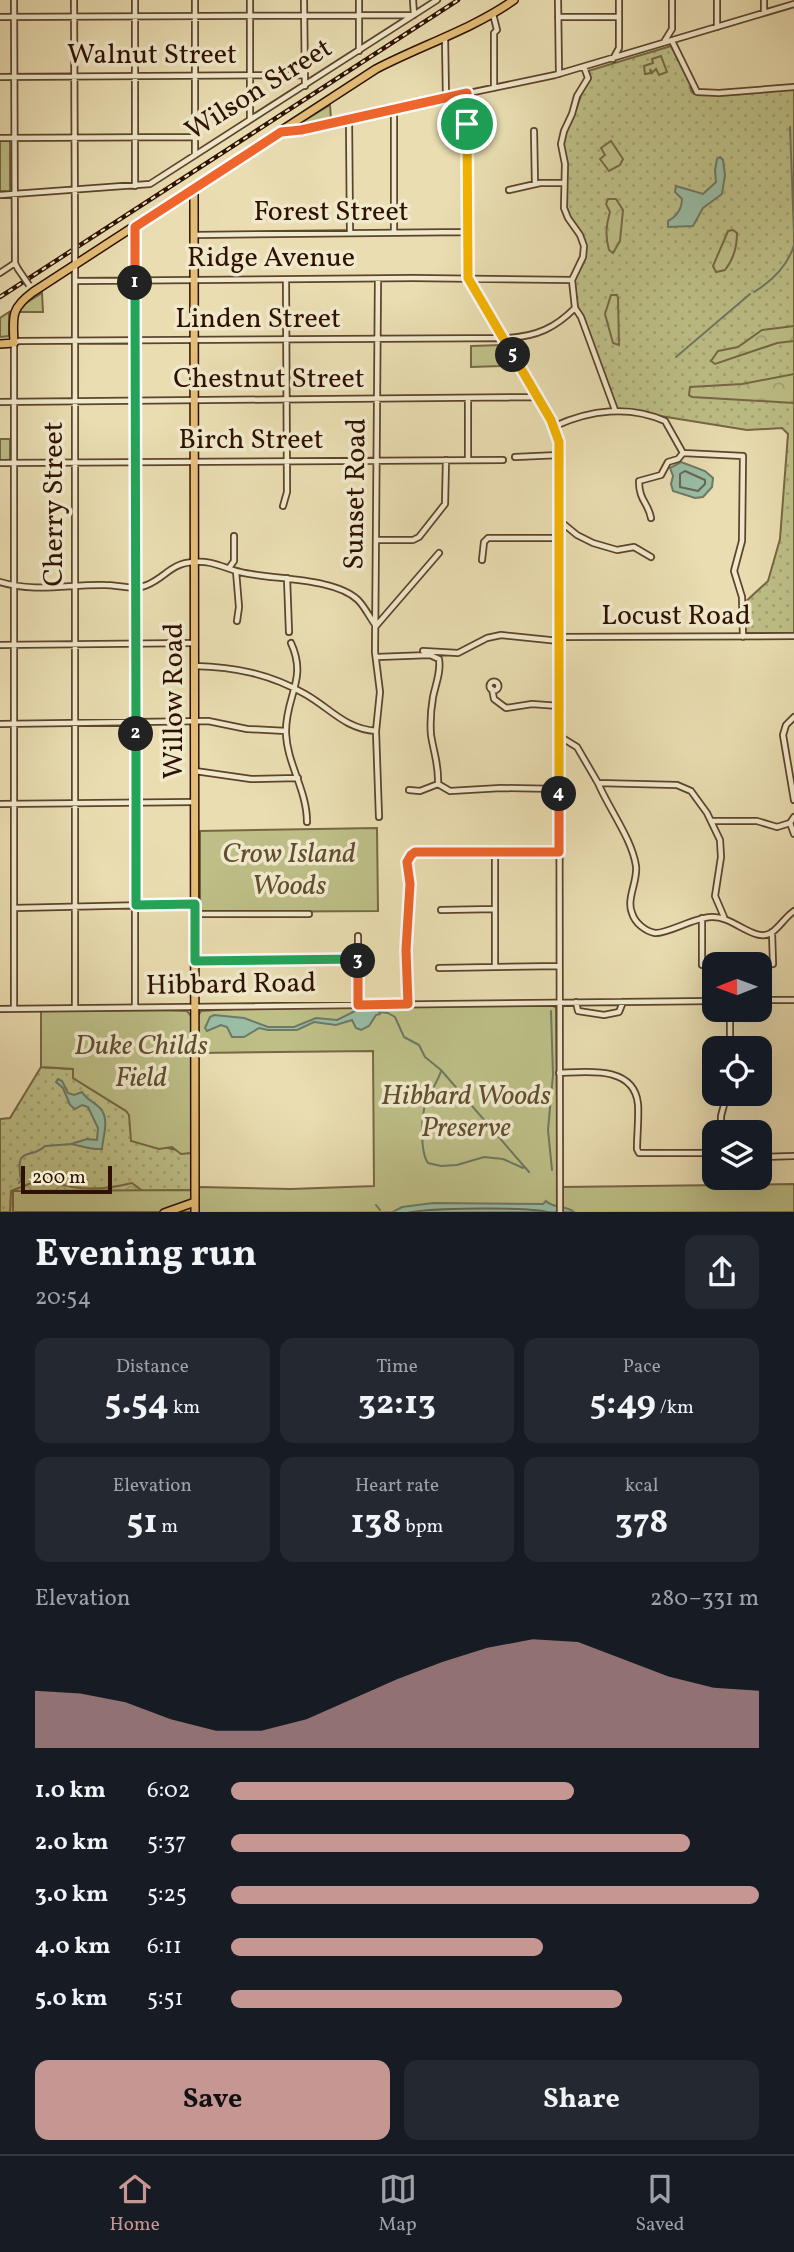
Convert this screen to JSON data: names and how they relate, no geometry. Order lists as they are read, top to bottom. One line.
{"streets":{"main road":["Willow Road"],"street":["Walnut Street","Wilson Street","Forest Street","Ridge Avenue","Linden Street","Chestnut Street","Birch Street","Sunset Road","Cherry Street","Locust Road","Hibbard Road"]},"crossings":[["Walnut Street","Cherry Street"],["Wilson Street","Cherry Street"],["Forest Street","Willow Road"],["Ridge Avenue","Sunset Road"],["Ridge Avenue","Cherry Street"],["Ridge Avenue","Willow Road"],["Linden Street","Sunset Road"],["Linden Street","Cherry Street"],["Linden Street","Willow Road"],["Chestnut Street","Sunset Road"],["Chestnut Street","Cherry Street"],["Chestnut Street","Willow Road"],["Birch Street","Sunset Road"],["Birch Street","Cherry Street"],["Birch Street","Willow Road"],["Cherry Street","Hibbard Road"],["Willow Road","Hibbard Road"]],"parks":["Crow Island Woods","Duke Childs Field","Hibbard Woods Preserve"],"scale_bar":"200 m","north":"left","page":{"pins":["1","5","2","4","3"],"scale":"200 m","heading":["Evening run","20:54"],"stats":[["Distance","5.54 km"],["Time","32:13"],["Pace","5:49 /km"],["Elevation","51 m"],["Heart rate","138 bpm"],["kcal","378"]],"chart":["Elevation","280–331 m"],"list":[{"name":"1.0 km","note":"6:02"},{"name":"2.0 km","note":"5:37"},{"name":"3.0 km","note":"5:25"},{"name":"4.0 km","note":"6:11"},{"name":"5.0 km","note":"5:51"}],"buttons":["Save","Share"],"tabs":["Home","Map","Saved"]}}
